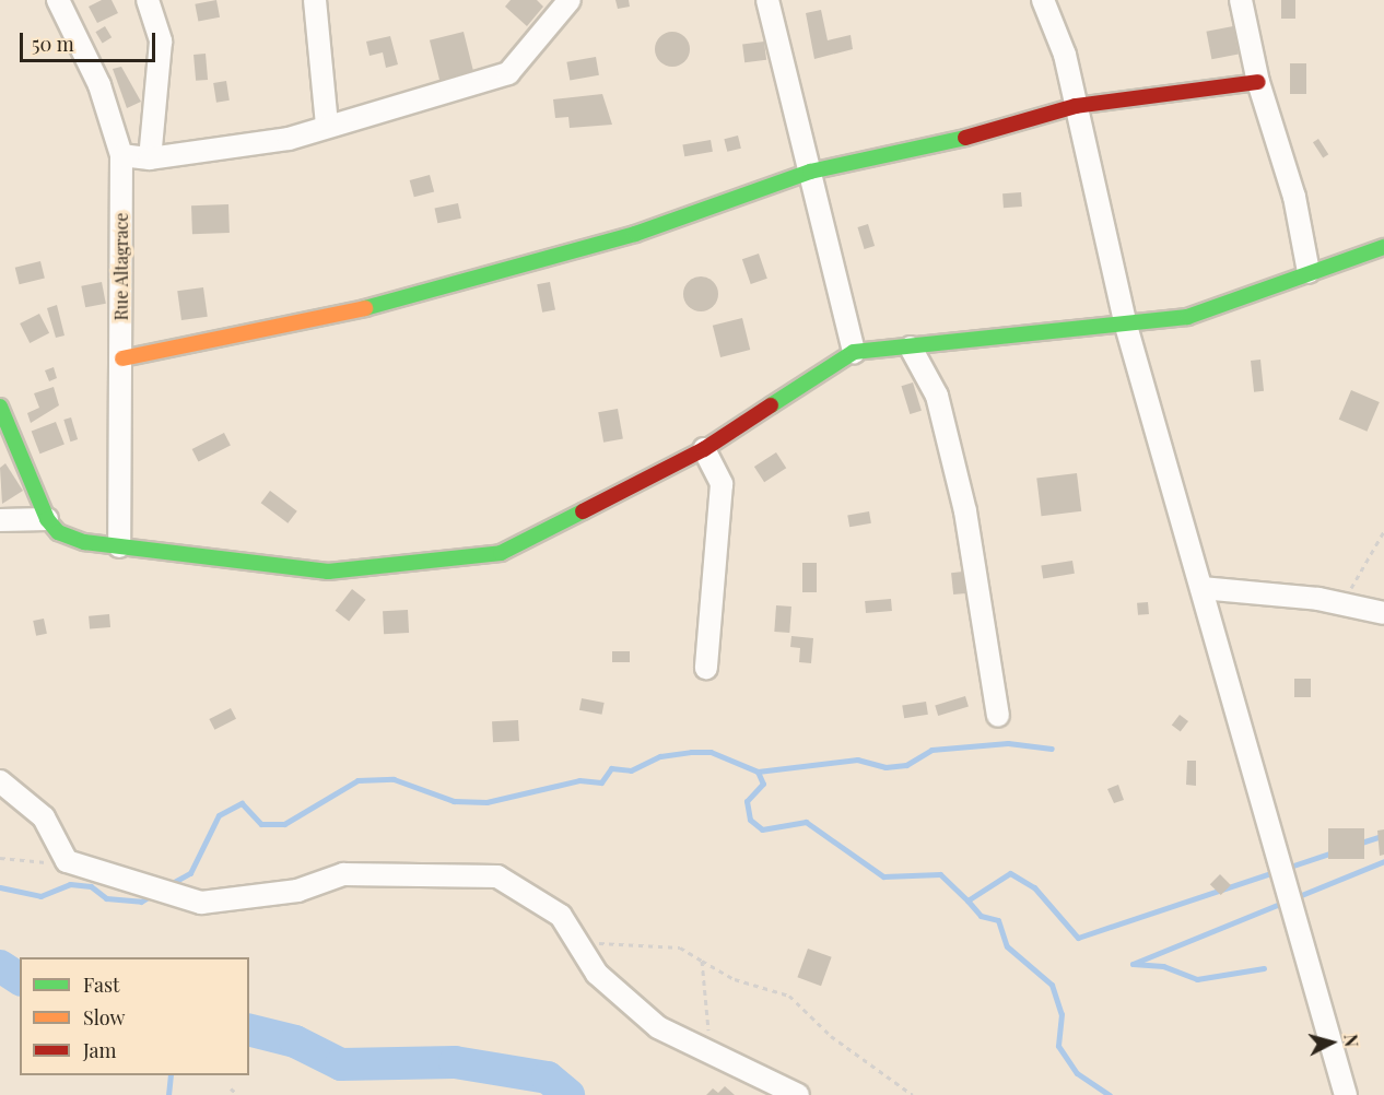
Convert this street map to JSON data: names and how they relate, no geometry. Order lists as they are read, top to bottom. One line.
{"streets":{"street":["Rue Altagrace"]},"legend":["Fast","Slow","Jam"],"scale_bar":"50 m","north":"right"}
